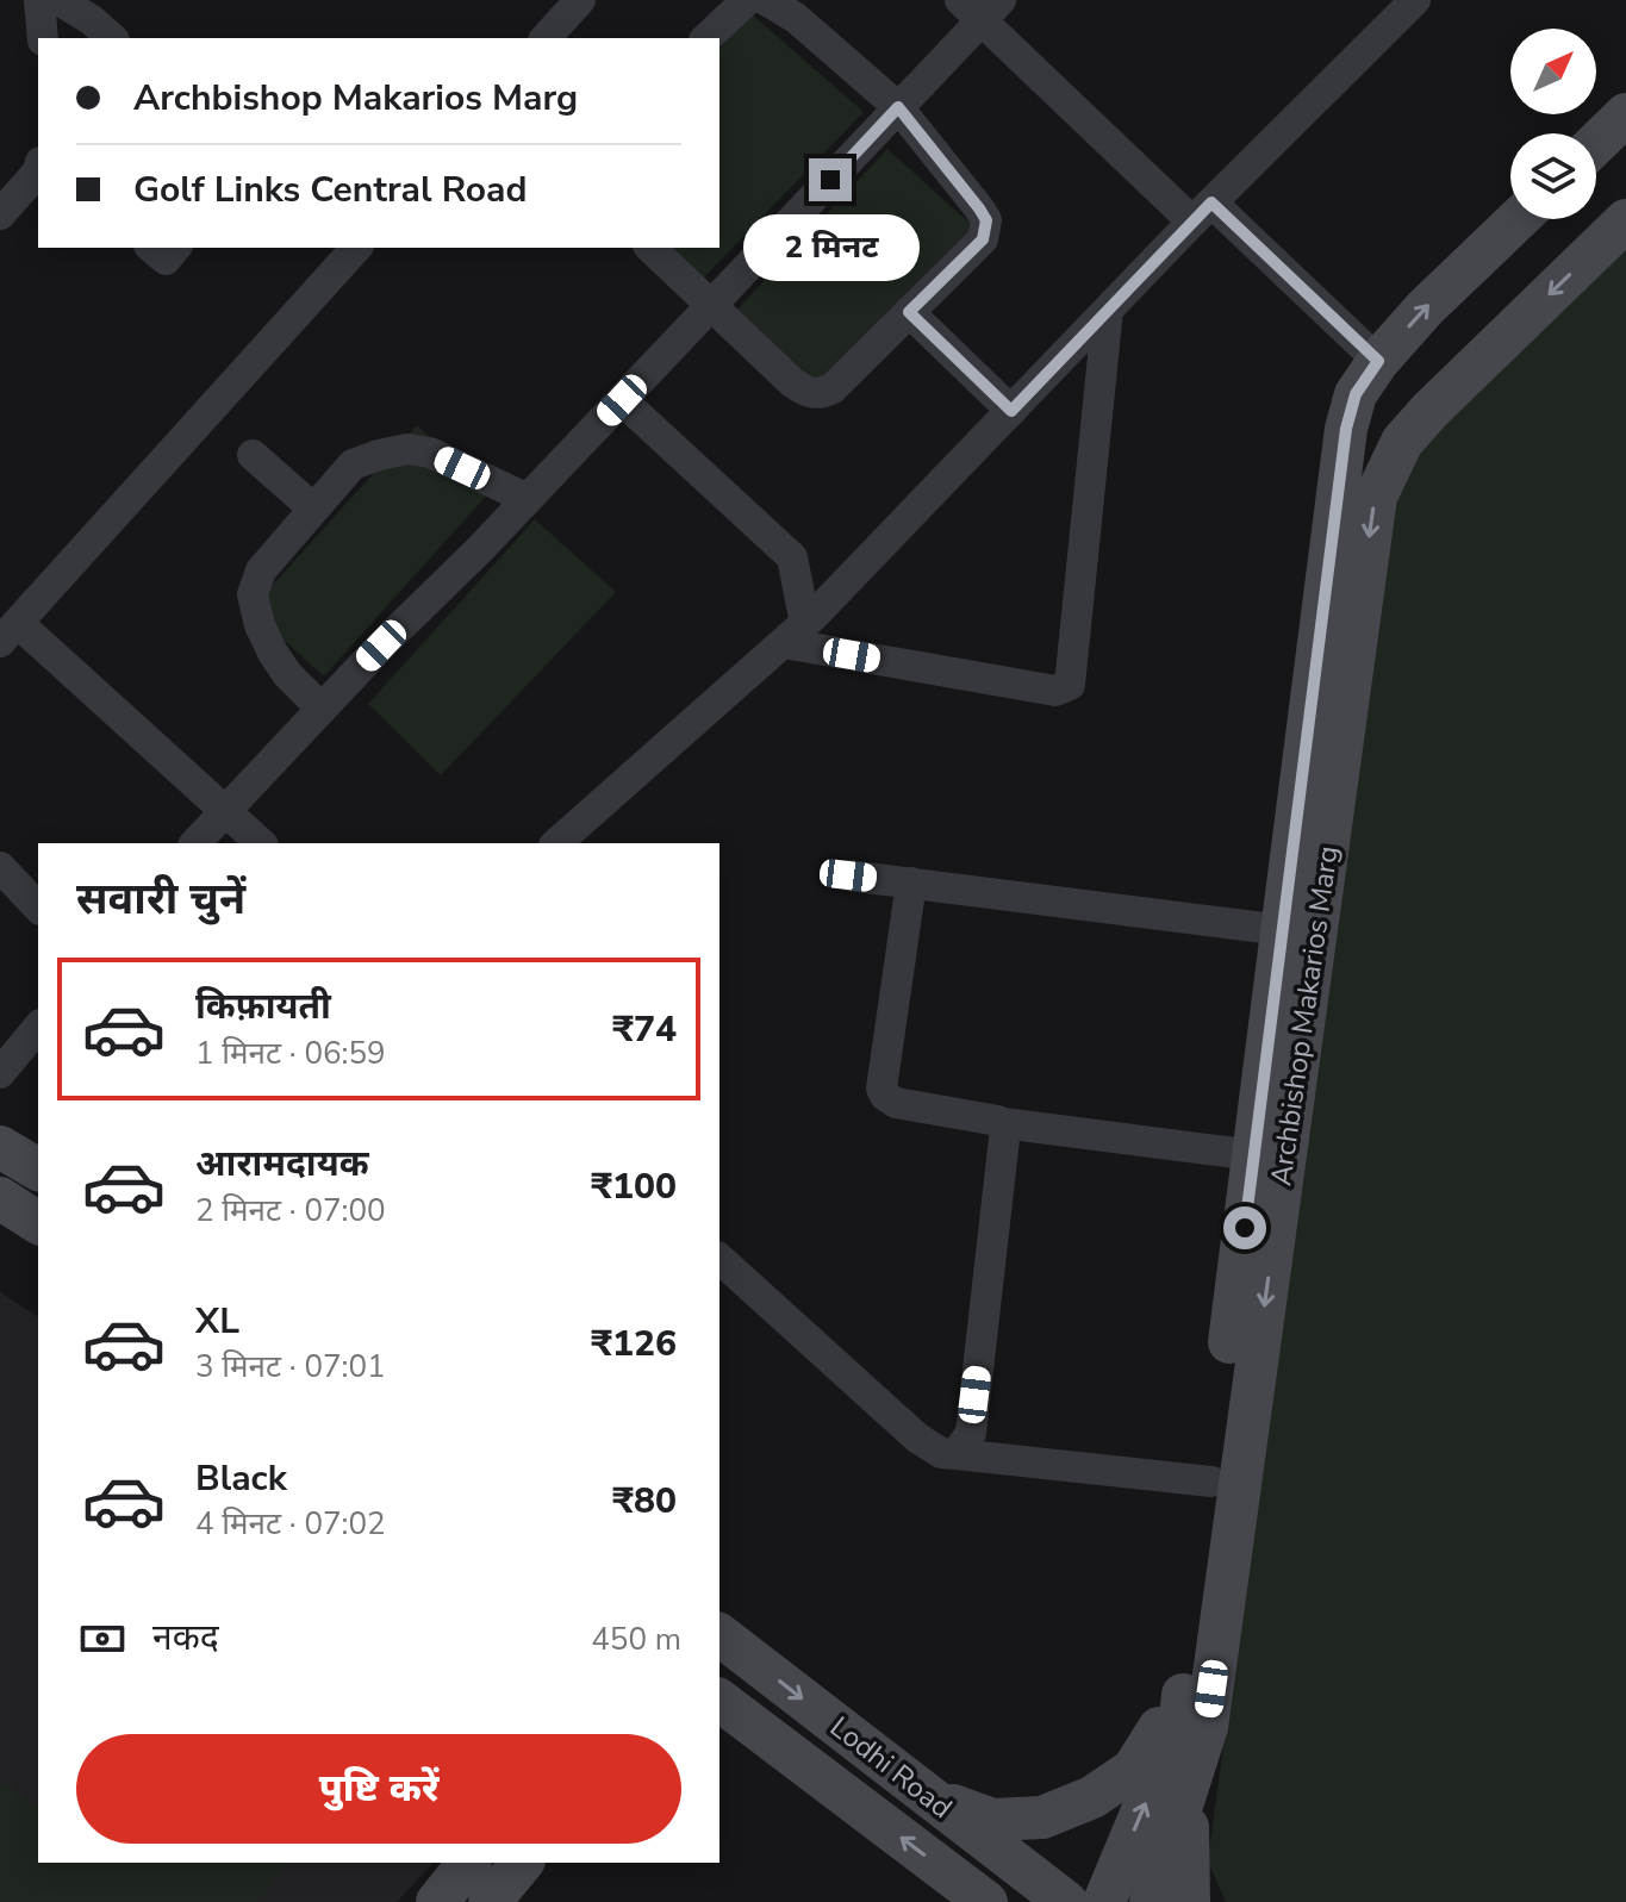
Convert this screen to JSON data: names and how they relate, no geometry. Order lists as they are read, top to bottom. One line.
{"streets":{"street":["Archbishop Makarios Marg","Lodhi Road"]},"north":"top right","page":{"banner":["Archbishop Makarios Marg","Golf Links Central Road"],"bubble":"2 मिनट","heading":"सवारी चुनें","list":[{"name":"किफ़ायती","note":"1 मिनट · 06:59","value":"₹74"},{"name":"आरामदायक","note":"2 मिनट · 07:00","value":"₹100"},{"name":"XL","note":"3 मिनट · 07:01","value":"₹126"},{"name":"Black","note":"4 मिनट · 07:02","value":"₹80"}],"pay":["नकद","450 m"],"buttons":"पुष्टि करें"}}
